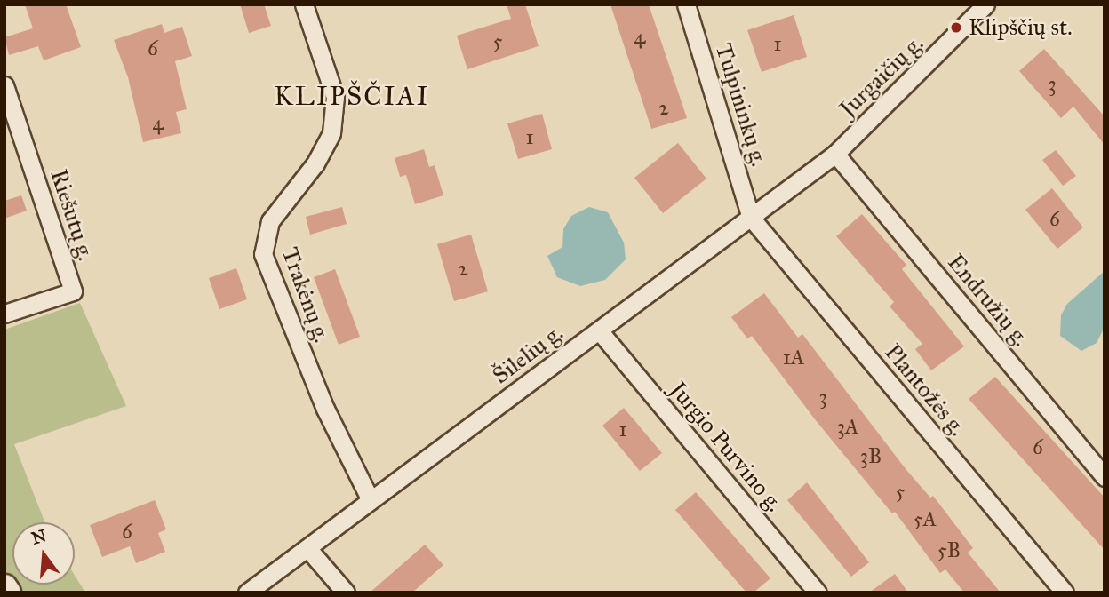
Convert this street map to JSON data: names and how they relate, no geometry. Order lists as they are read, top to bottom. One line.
{"streets":{"street":["Jurgaičių g.","Tulpininkų g.","Riešutų g.","Trakėnų g.","Endružių g.","Šilelių g.","Plantožės g.","Jurgio Purvino g."]},"crossings":[["Jurgaičių g.","Endružių g."],["Jurgaičių g.","Šilelių g."],["Tulpininkų g.","Šilelių g."],["Tulpininkų g.","Plantožės g."],["Trakėnų g.","Šilelių g."],["Endružių g.","Šilelių g."],["Šilelių g.","Plantožės g."],["Šilelių g.","Jurgio Purvino g."]],"districts":["KLIPŠČIAI"],"places":["Klipščių st."],"house_numbers":["4","5","1","6","3","2","4","1","6","2","1A","3","3A","1","6","3B","5","5A","6","5B"],"north":"top"}
